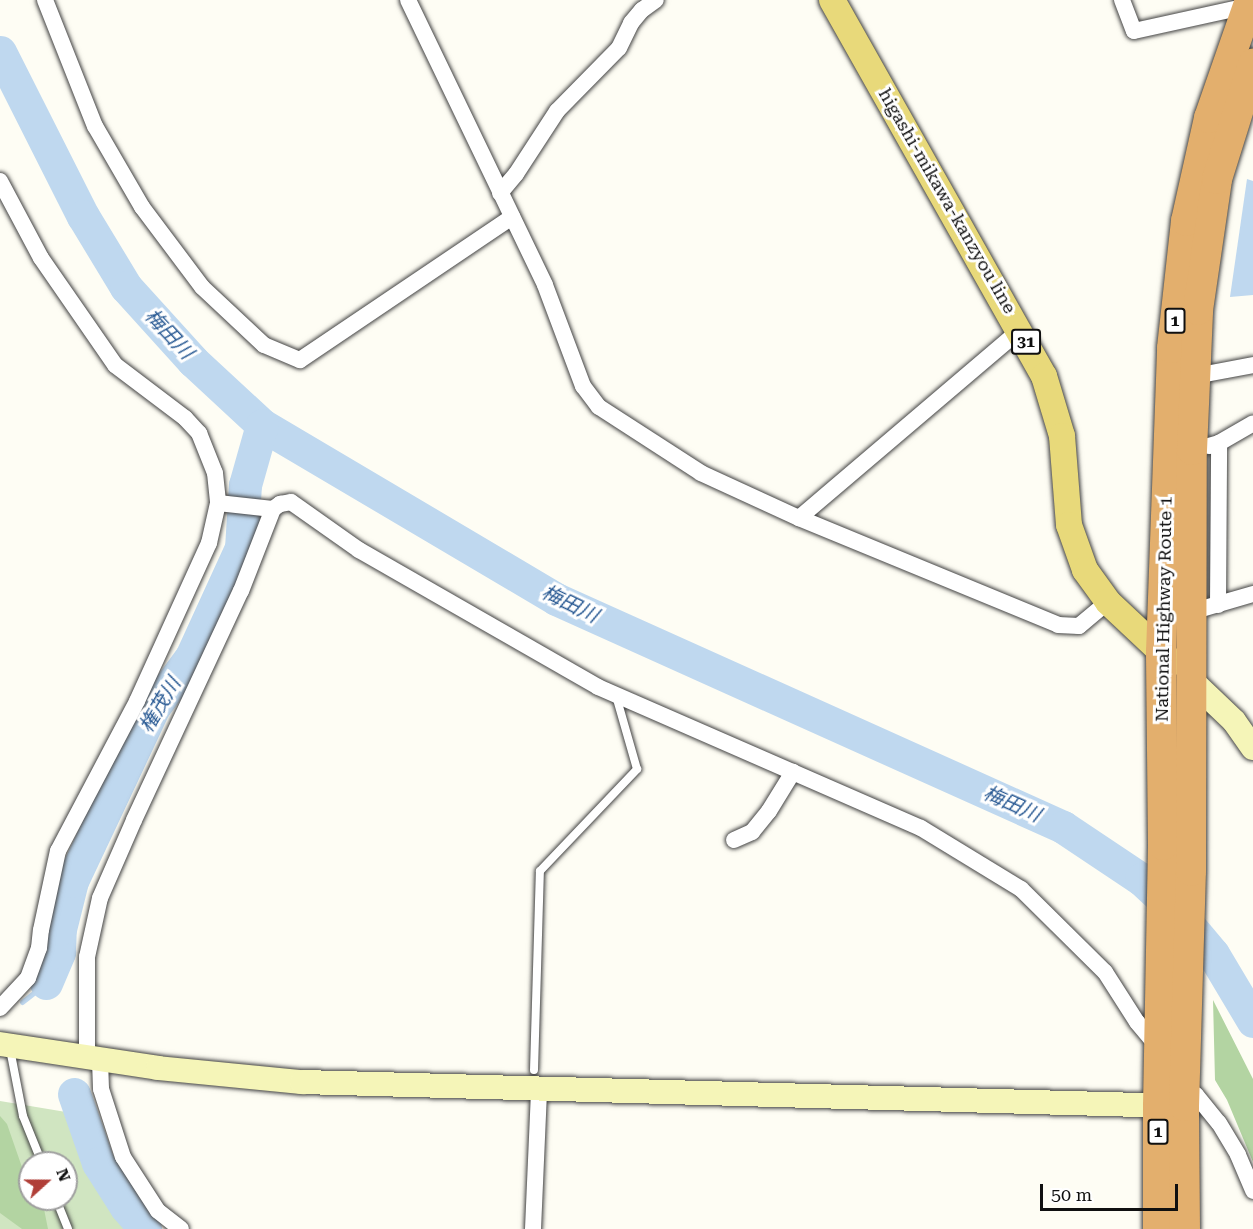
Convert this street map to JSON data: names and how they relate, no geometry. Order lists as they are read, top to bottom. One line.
{"streets":{"highway":["1","National Highway Route 1"],"main road":["higashi-mikawa-kanzyou line","31"]},"crossings":[["higashi-mikawa-kanzyou line","National Highway Route 1"]],"water":["梅田川","権茂川"],"scale_bar":"50 m","north":"right"}
